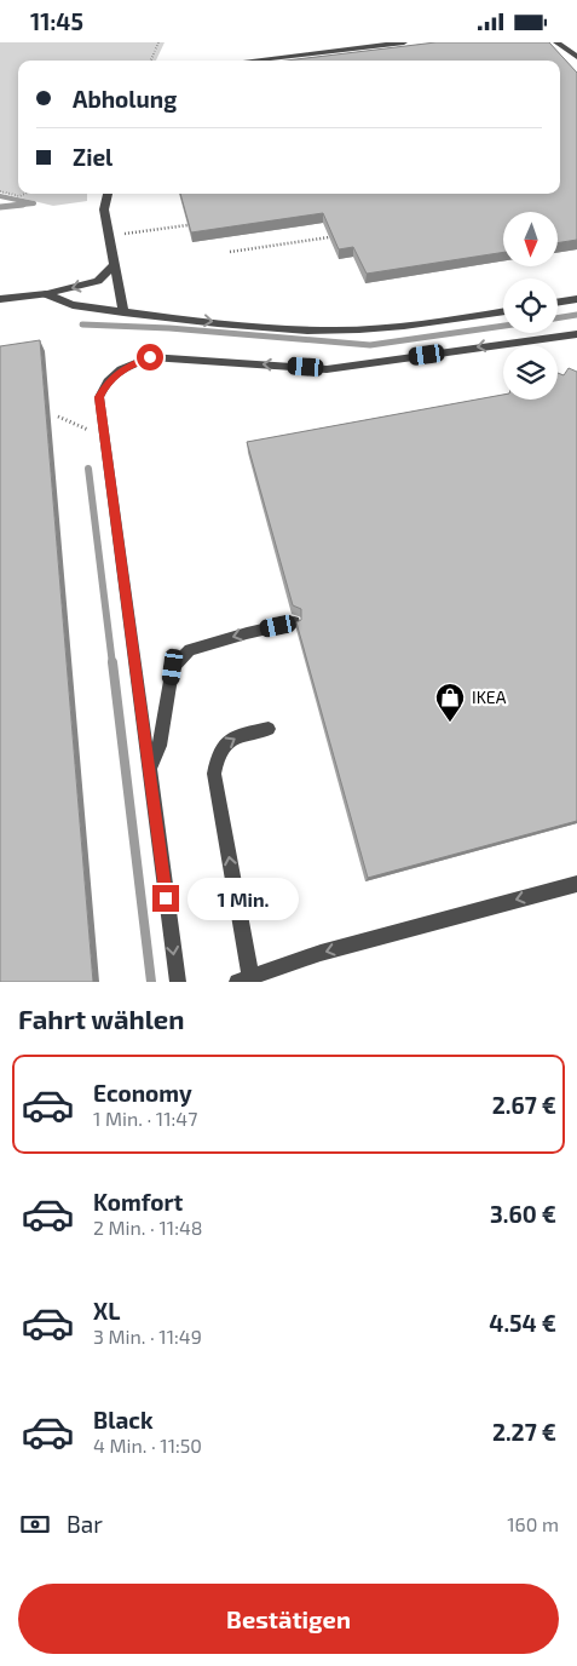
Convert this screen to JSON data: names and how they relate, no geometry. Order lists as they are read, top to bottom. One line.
{"places":{"shop":["IKEA"]},"north":"bottom","page":{"status":"11:45","banner":["Abholung","Ziel"],"bubble":"1 Min.","heading":"Fahrt wählen","list":[{"name":"Economy","note":"1 Min. · 11:47","value":"2.67 €"},{"name":"Komfort","note":"2 Min. · 11:48","value":"3.60 €"},{"name":"XL","note":"3 Min. · 11:49","value":"4.54 €"},{"name":"Black","note":"4 Min. · 11:50","value":"2.27 €"}],"pay":["Bar","160 m"],"buttons":"Bestätigen"}}
